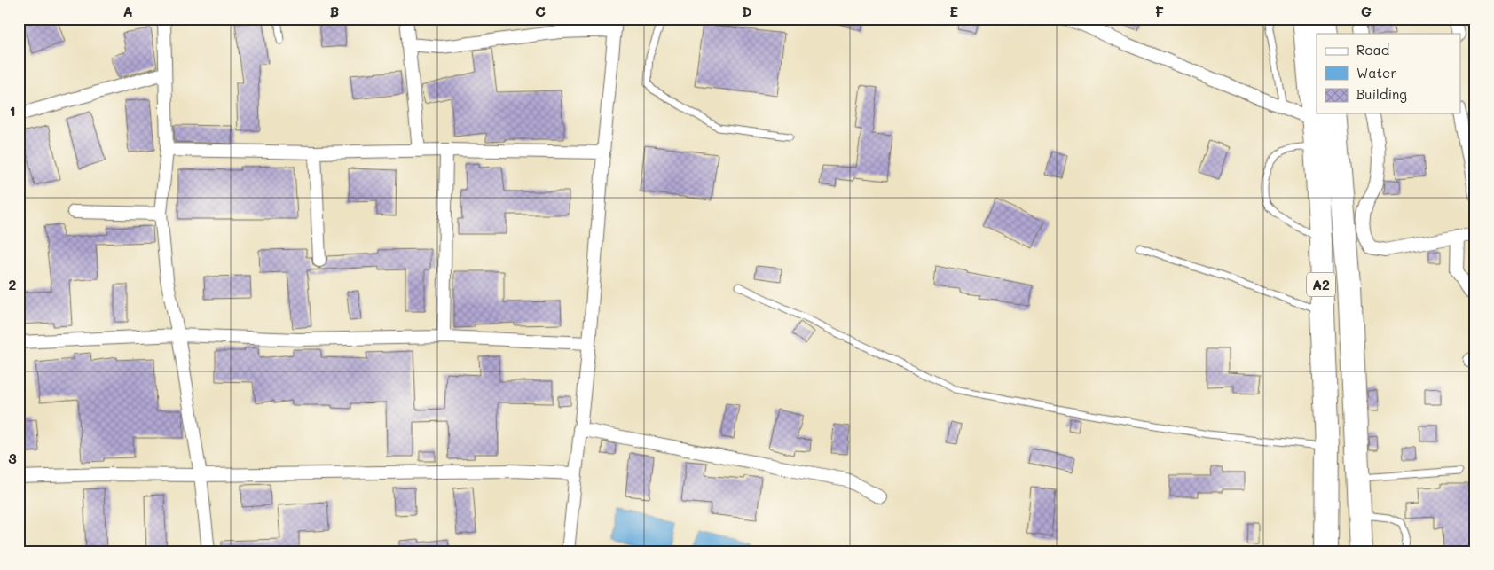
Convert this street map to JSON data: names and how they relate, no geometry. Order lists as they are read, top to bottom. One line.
{"streets":{"highway":["A2"]},"legend":["Road","Water","Building"],"grid":{"columns":["A","B","C","D","E","F","G"],"rows":["1","2","3"]}}
